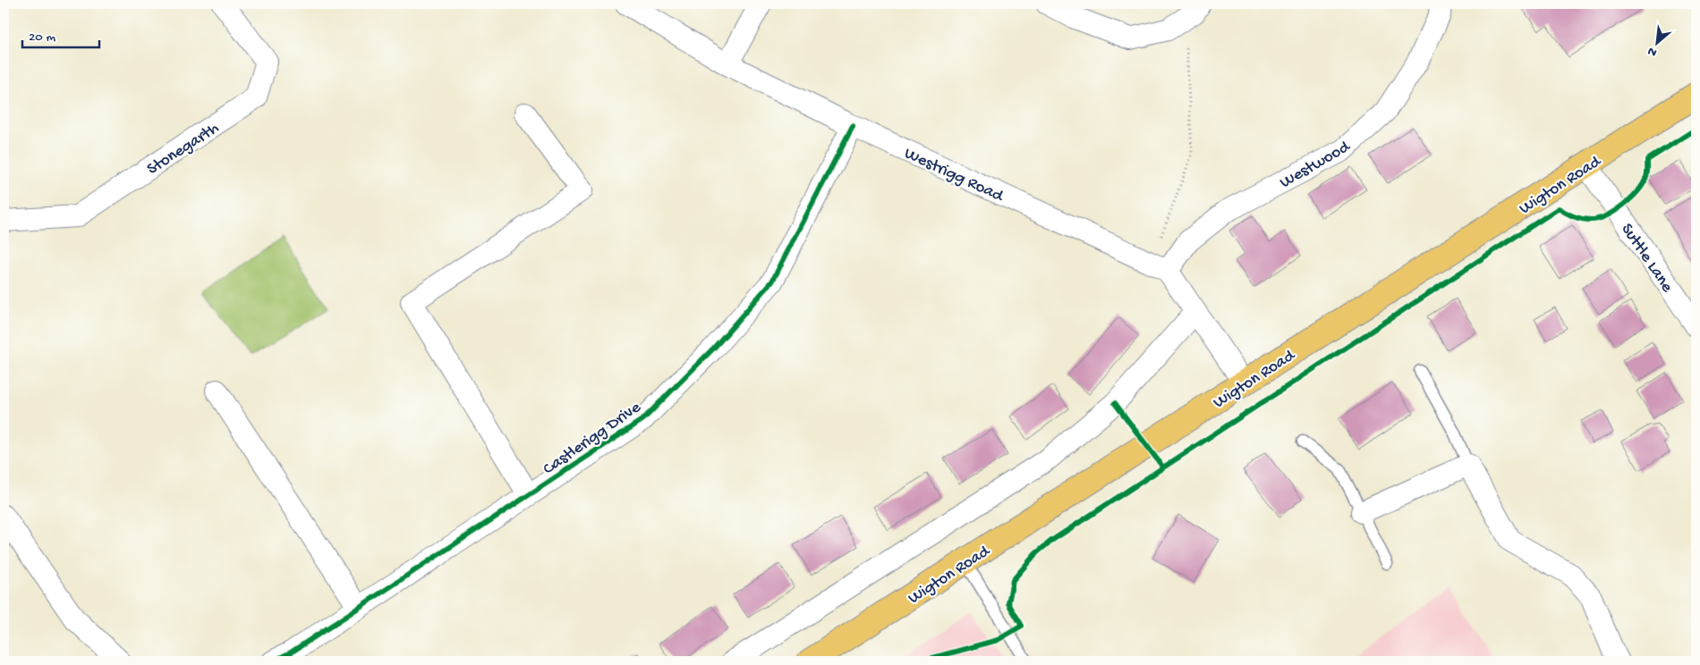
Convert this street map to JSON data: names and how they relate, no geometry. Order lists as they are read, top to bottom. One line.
{"streets":{"main road":["Wigton Road"],"street":["Stonegarth","Westwood","Westrigg Road","Suttle Lane","Castlerigg Drive"]},"crossings":[["Westwood","Westrigg Road"],["Westrigg Road","Castlerigg Drive"],["Wigton Road","Suttle Lane"]],"scale_bar":"20 m","north":"bottom left"}
